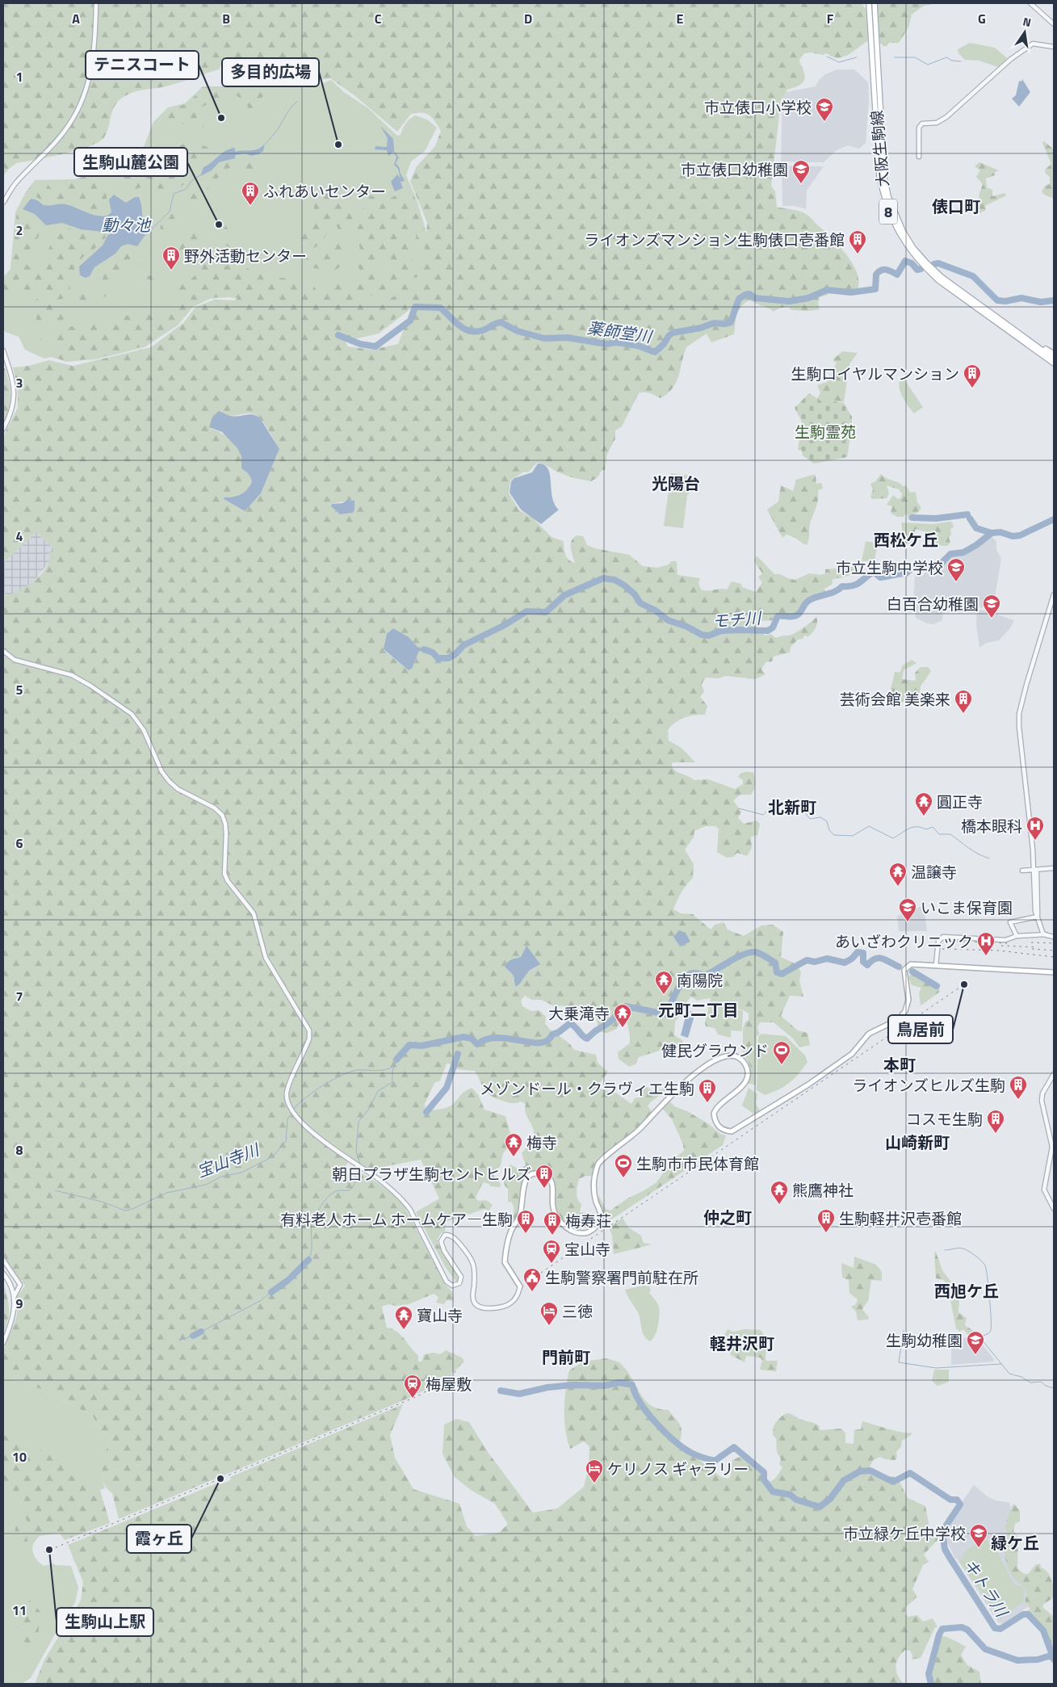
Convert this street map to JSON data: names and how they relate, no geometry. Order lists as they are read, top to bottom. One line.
{"streets":{"main road":["大阪生駒線","8"]},"districts":["俵口町","光陽台","西松ケ丘","北新町","元町二丁目","本町","山崎新町","仲之町","西旭ケ丘","軽井沢町","門前町","緑ケ丘"],"water":["動々池","薬師堂川","モチ川","宝山寺川","キトラ川"],"parks":["生駒霊苑"],"places":{"other":["テニスコート","多目的広場","生駒山麓公園","鳥居前","霞ヶ丘","生駒山上駅"],"school or university":["市立俵口小学校","市立俵口幼稚園","市立生駒中学校","白百合幼稚園","いこま保育園","生駒幼稚園","市立緑ケ丘中学校"],"building":["ふれあいセンター","ライオンズマンション生駒俵口壱番館","野外活動センター","生駒ロイヤルマンション","芸術会館 美楽来","ライオンズヒルズ生駒","メゾンドール・クラヴィエ生駒","コスモ生駒","朝日プラザ生駒セントヒルズ","生駒軽井沢壱番館","有料老人ホーム ホームケア―生駒","梅寿荘"],"temple":["圓正寺","温譲寺","南陽院","大乗滝寺","梅寺","熊鷹神社","寶山寺"],"hospital":["橋本眼科","あいざわクリニック"],"sports":["健民グラウンド","生駒市市民体育館"],"station":["宝山寺","梅屋敷"],"public building":["生駒警察署門前駐在所"],"hotel":["三徳","ケリノス ギャラリー"]},"north":"top","grid":{"columns":["A","B","C","D","E","F","G"],"rows":["1","2","3","4","5","6","7","8","9","10","11"]}}
